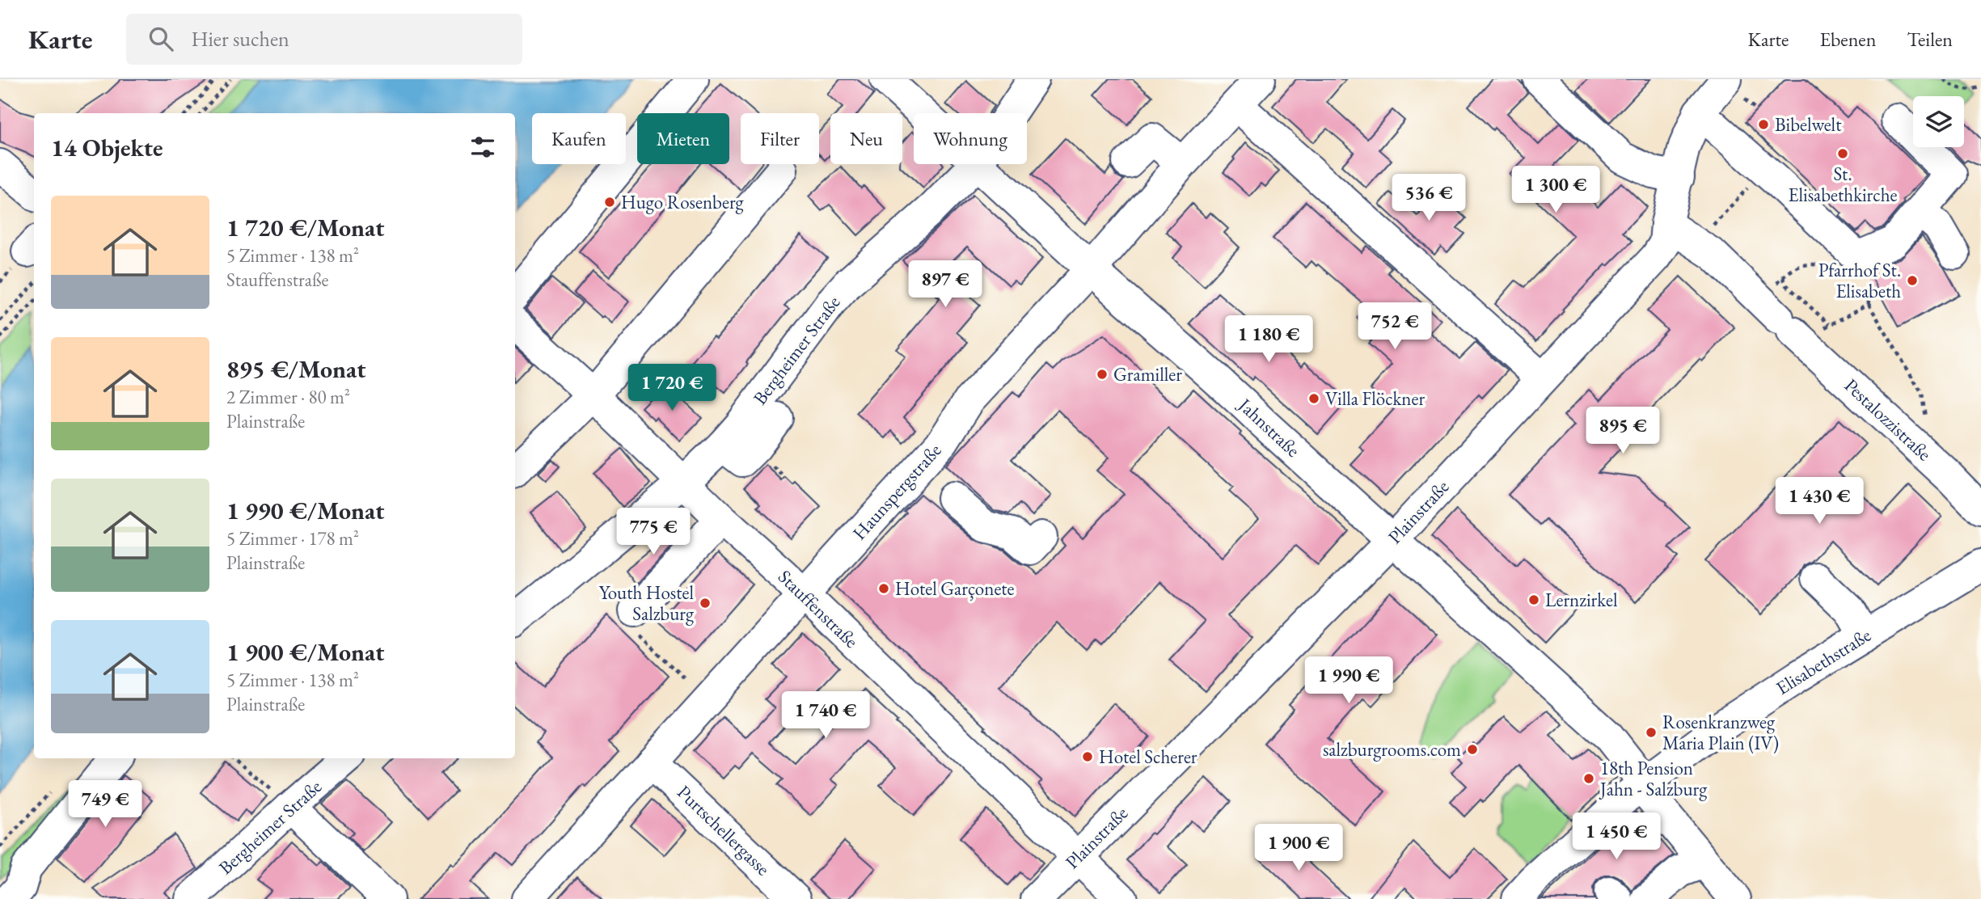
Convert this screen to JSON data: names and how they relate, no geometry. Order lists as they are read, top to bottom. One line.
{"streets":{"street":["Bergheimer Straße","Pestalozzistraße","Jahnstraße","Haunspergstraße","Plainstraße","Stauffenstraße","Elisabethstraße","Purtschellergasse"]},"crossings":[["Bergheimer Straße","Stauffenstraße"],["Pestalozzistraße","Plainstraße"],["Jahnstraße","Haunspergstraße"],["Jahnstraße","Plainstraße"],["Jahnstraße","Elisabethstraße"],["Haunspergstraße","Stauffenstraße"],["Haunspergstraße","Purtschellergasse"],["Plainstraße","Stauffenstraße"]],"places":["Bibelwelt","St. Elisabethkirche","Hugo Rosenberg","Pfarrhof St. Elisabeth","Gramiller","Villa Flöckner","Hotel Garçonete","Lernzirkel","Youth Hostel Salzburg","Rosenkranzweg Maria Plain (IV)","salzburgrooms.com","Hotel Scherer","18th Pension Jahn - Salzburg"],"page":{"header":"Karte","search":"Hier suchen","nav":["Karte","Ebenen","Teilen"],"chip":["Kaufen","Mieten","Filter","Neu","Wohnung"],"heading":"14 Objekte","price":["1 300 €","536 €","897 €","752 €","1 180 €","1 720 €","895 €","1 430 €","775 €","1 990 €","1 740 €","749 €","1 450 €","1 900 €"],"list":[{"name":"1 720 €/Monat","note":"5 Zimmer · 138 m² · Stauffenstraße"},{"name":"895 €/Monat","note":"2 Zimmer · 80 m² · Plainstraße"},{"name":"1 990 €/Monat","note":"5 Zimmer · 178 m² · Plainstraße"},{"name":"1 900 €/Monat","note":"5 Zimmer · 138 m² · Plainstraße"}]}}
